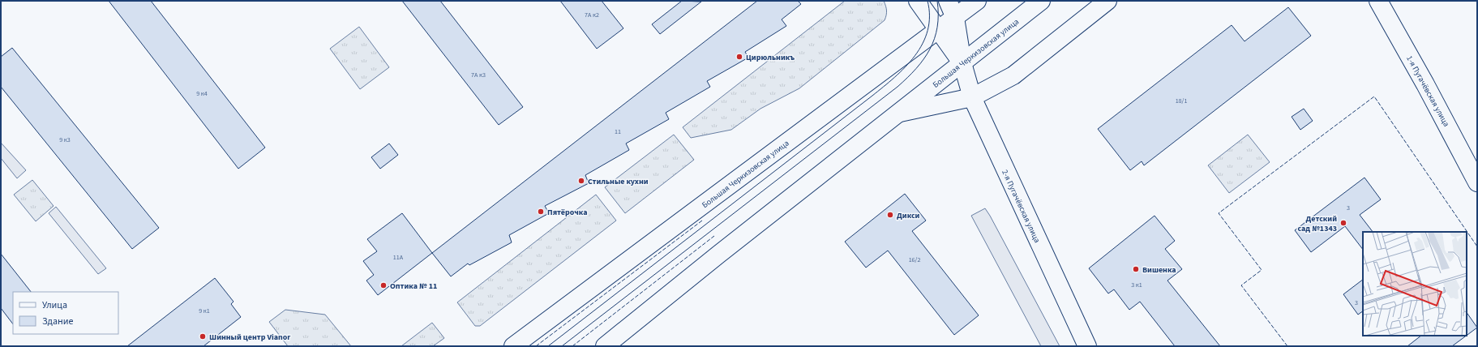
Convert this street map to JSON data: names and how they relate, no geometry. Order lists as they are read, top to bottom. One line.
{"streets":{"main road":["Большая Черкизовская улица","1-я Пугачёвская улица","2-я Пугачёвская улица"]},"crossings":[["Большая Черкизовская улица","2-я Пугачёвская улица"]],"places":["Цирюльникъ","Стильные кухни","Пятёрочка","Дикси","Детский сад №1343","Вишенка","Оптика № 11","Шинный центр Vianor"],"house_numbers":["7А к2","7А к3","9 к4","18/1","11","9 к3","3","11А","16/2","3 к1","3","9 к1"],"legend":["Улица","Здание"]}
